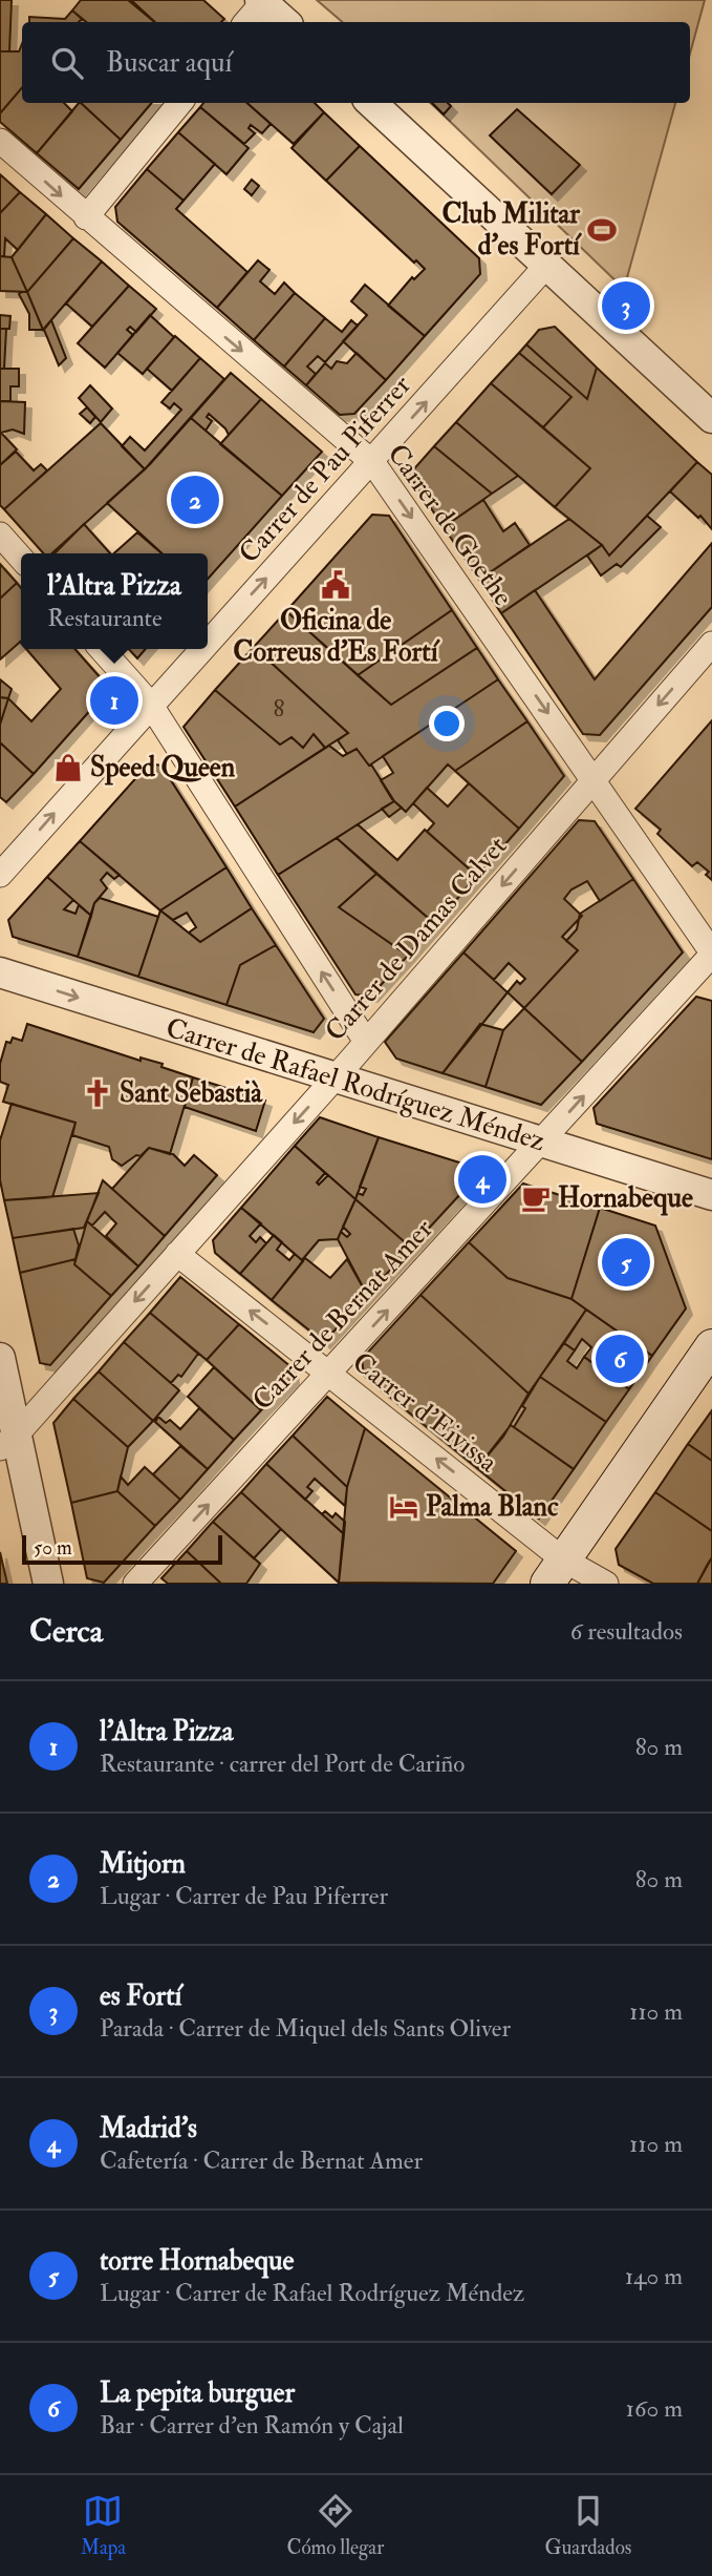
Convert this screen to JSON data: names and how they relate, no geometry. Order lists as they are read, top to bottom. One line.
{"streets":{"street":["Carrer de Pau Piferrer","Carrer de Goethe","Carrer de Damas Calvet","Carrer de Rafael Rodríguez Méndez","Carrer de Bernat Amer","Carrer d'Eivissa"]},"crossings":[["Carrer de Pau Piferrer","Carrer de Goethe"],["Carrer de Goethe","Carrer de Damas Calvet"],["Carrer de Goethe","Carrer de Bernat Amer"],["Carrer de Damas Calvet","Carrer de Rafael Rodríguez Méndez"],["Carrer de Damas Calvet","Carrer d'Eivissa"],["Carrer de Rafael Rodríguez Méndez","Carrer de Bernat Amer"],["Carrer de Bernat Amer","Carrer d'Eivissa"]],"one_way":["Carrer de Pau Piferrer","Carrer de Goethe","Carrer de Damas Calvet","Carrer de Rafael Rodríguez Méndez","Carrer de Bernat Amer","Carrer d'Eivissa"],"places":{"sports":["Club Militar d'es Fortí"],"public building":["Oficina de Correus d'Es Fortí"],"shop":["Speed Queen"],"church":["Sant Sebastià"],"cafe":["Hornabeque"],"hotel":["Palma Blanc"]},"house_numbers":["8"],"scale_bar":"50 m","page":{"search":"Buscar aquí","pins":["3","2","1","4","5","6"],"popup":["l'Altra Pizza","Restaurante"],"scale":"50 m","heading":["Cerca","6 resultados"],"list":[{"mark":"1","name":"l'Altra Pizza","note":"Restaurante · carrer del Port de Cariño","value":"80 m"},{"mark":"2","name":"Mitjorn","note":"Lugar · Carrer de Pau Piferrer","value":"80 m"},{"mark":"3","name":"es Fortí","note":"Parada · Carrer de Miquel dels Sants Oliver","value":"110 m"},{"mark":"4","name":"Madrid's","note":"Cafetería · Carrer de Bernat Amer","value":"110 m"},{"mark":"5","name":"torre Hornabeque","note":"Lugar · Carrer de Rafael Rodríguez Méndez","value":"140 m"},{"mark":"6","name":"La pepita burguer","note":"Bar · Carrer d'en Ramón y Cajal","value":"160 m"}],"nav":["Mapa","Cómo llegar","Guardados"]}}
